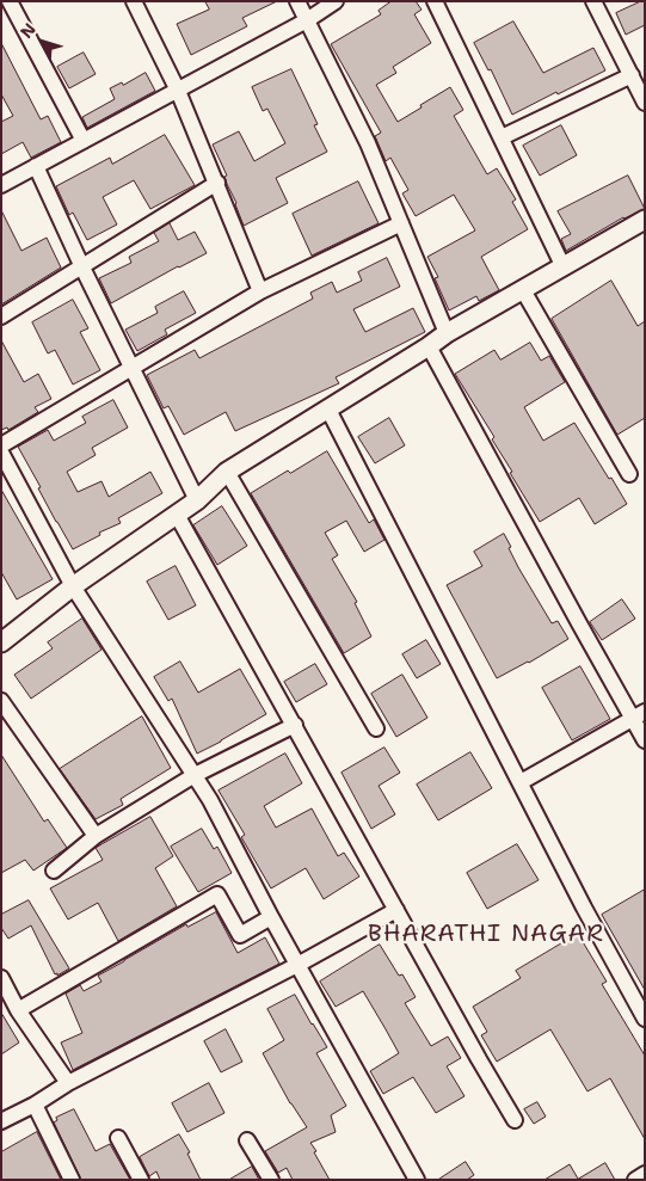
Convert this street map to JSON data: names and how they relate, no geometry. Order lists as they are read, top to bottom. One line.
{"districts":["BHARATHI NAGAR"],"north":"top left"}
